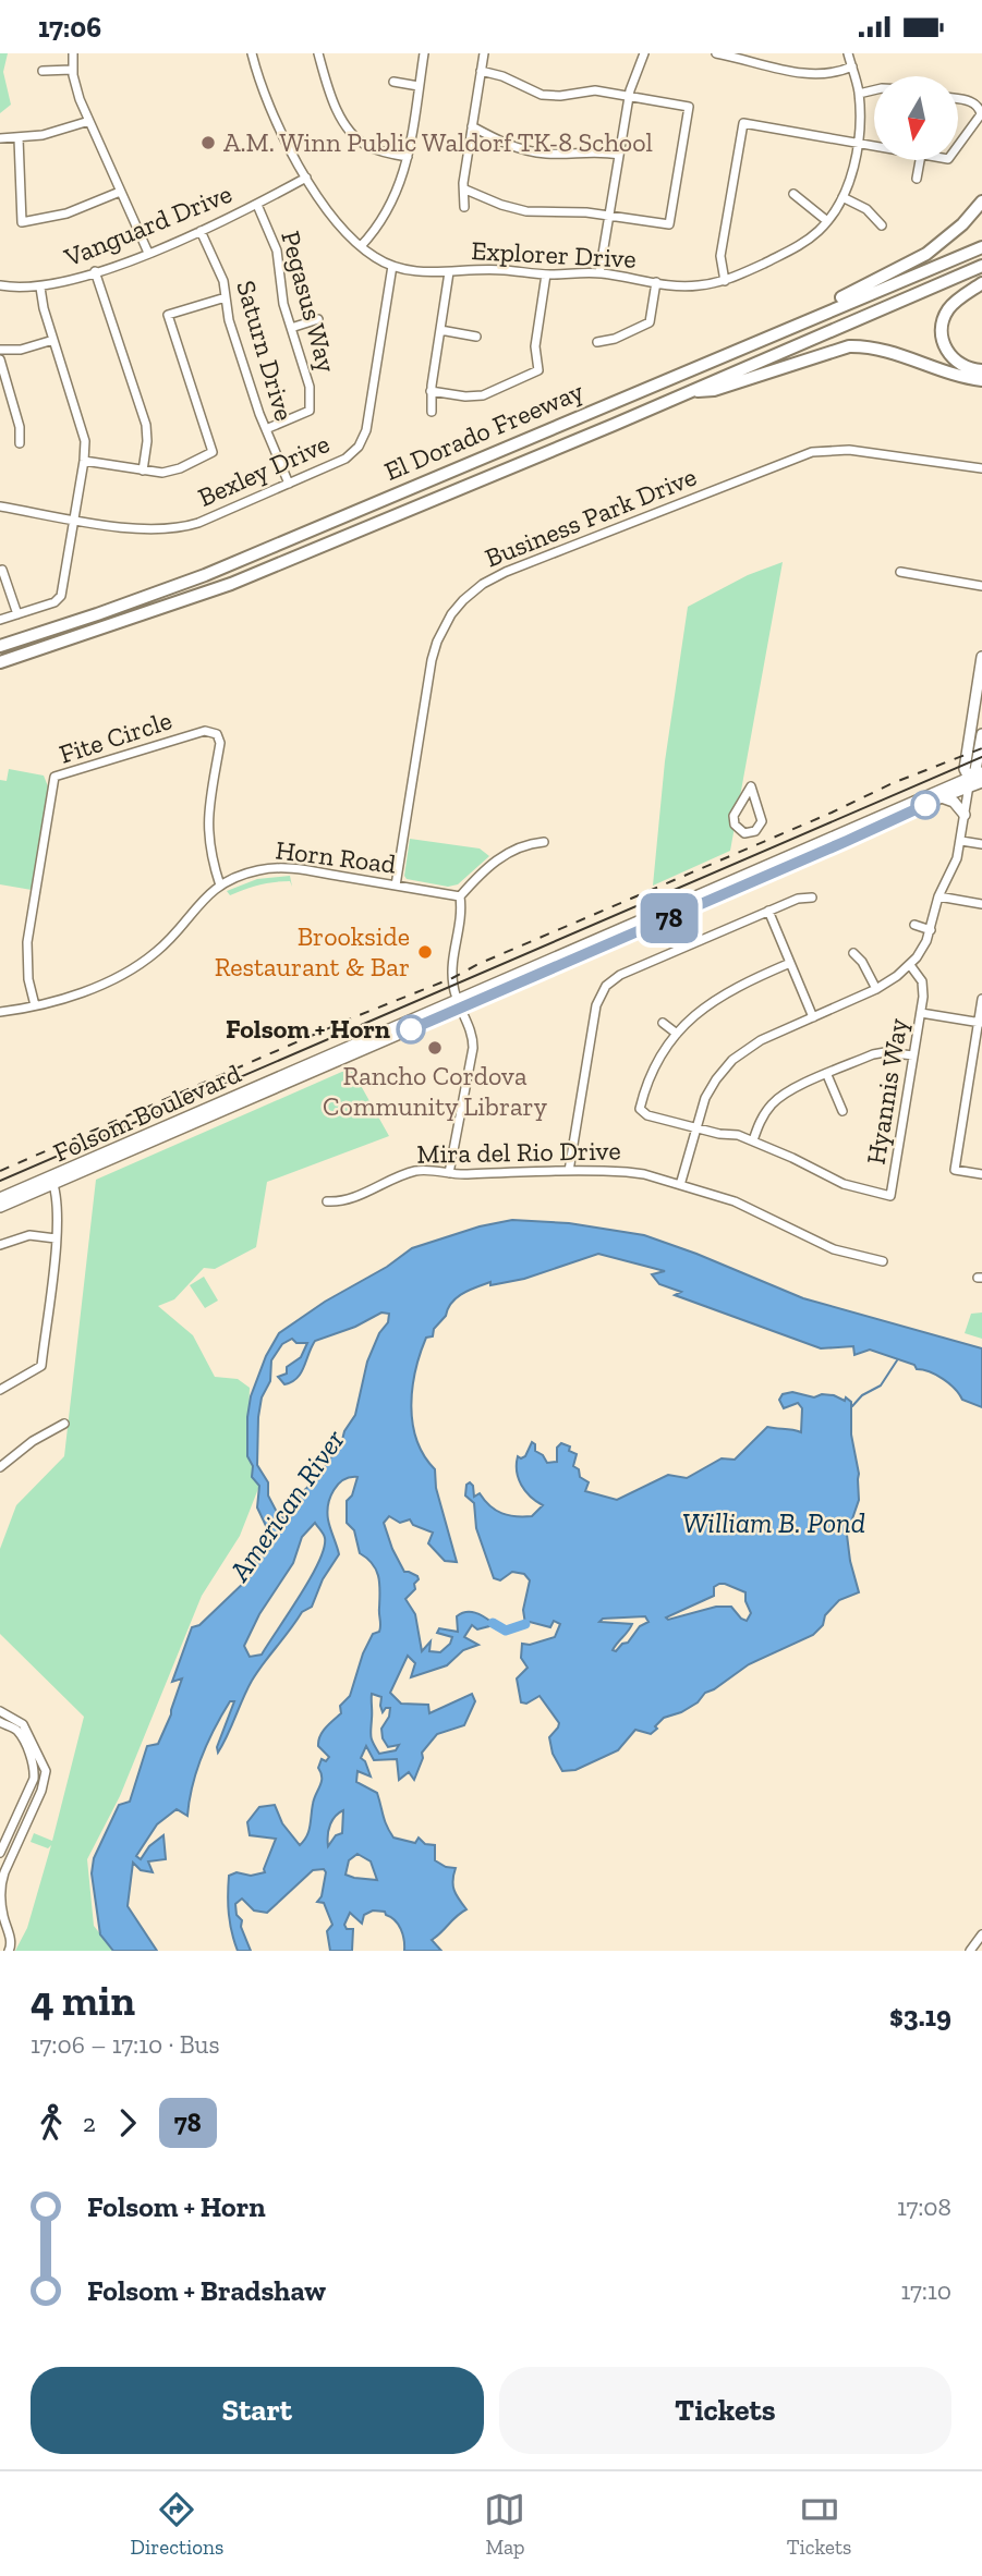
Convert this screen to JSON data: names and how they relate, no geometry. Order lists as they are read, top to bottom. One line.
{"streets":{"highway":["El Dorado Freeway"],"main road":["Folsom Boulevard"],"street":["Vanguard Drive","Explorer Drive","Pegasus Way","Saturn Drive","Bexley Drive","Business Park Drive","Fite Circle","Horn Road","Hyannis Way","Mira del Rio Drive"]},"crossings":[["Vanguard Drive","Explorer Drive"],["Vanguard Drive","Pegasus Way"],["Vanguard Drive","Saturn Drive"],["Explorer Drive","Bexley Drive"],["Pegasus Way","Saturn Drive"],["Saturn Drive","Bexley Drive"],["Business Park Drive","Horn Road"],["Fite Circle","Horn Road"]],"water":["American River","William B. Pond"],"places":["A.M. Winn Public Waldorf TK-8 School","Brookside Restaurant & Bar","Folsom + Horn","Rancho Cordova Community Library"],"lines":["bus line 78"],"north":"bottom","page":{"status":"17:06","on_map":"78","heading":["4 min","17:06 – 17:10 · Bus","$3.19"],"legs":["2","78"],"list":[{"name":"Folsom + Horn","value":"17:08"},{"name":"Folsom + Bradshaw","value":"17:10"}],"buttons":["Start","Tickets"],"tabs":["Directions","Map","Tickets"]}}
